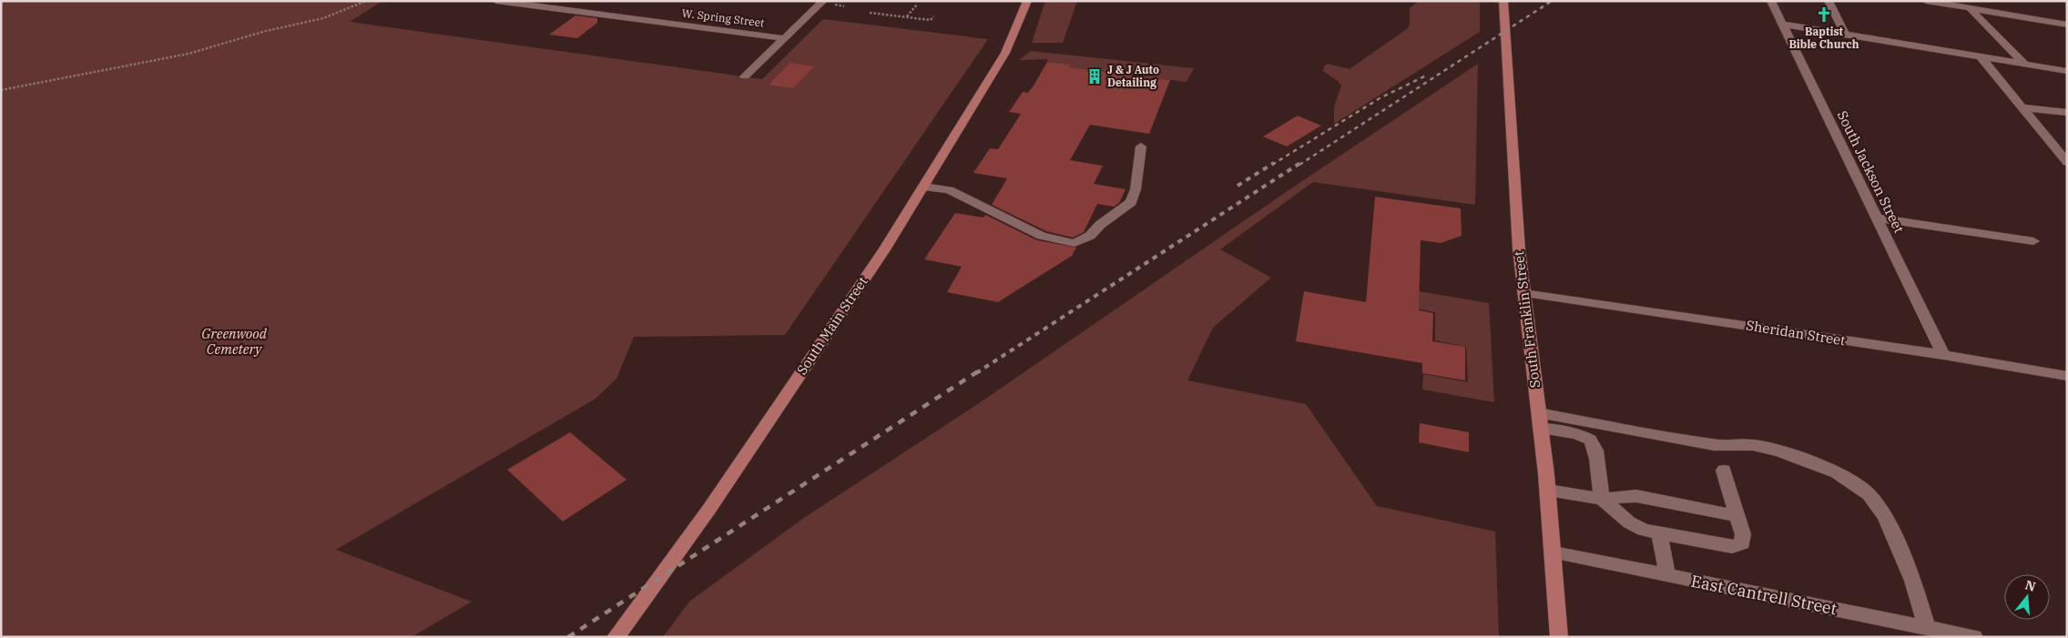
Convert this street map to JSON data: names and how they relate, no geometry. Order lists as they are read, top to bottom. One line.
{"streets":{"main road":["South Franklin Street","South Main Street"],"street":["W. Spring Street","South Jackson Street","Sheridan Street","East Cantrell Street"]},"crossings":[["South Jackson Street","Sheridan Street"],["South Franklin Street","Sheridan Street"],["South Franklin Street","East Cantrell Street"]],"parks":["Greenwood Cemetery"],"places":{"church":["Baptist Bible Church"],"building":["J & J Auto Detailing"]},"north":"top"}
